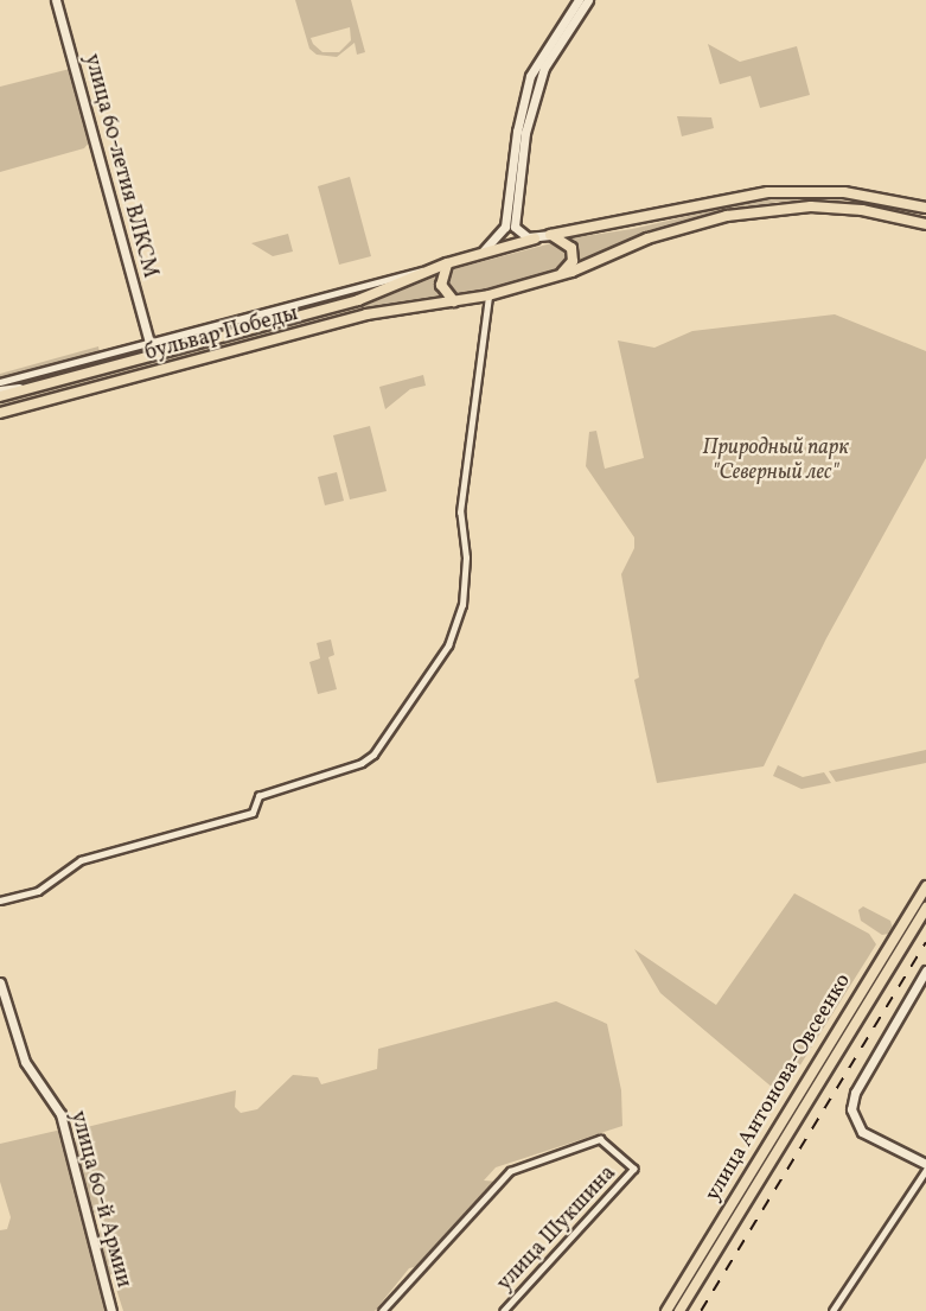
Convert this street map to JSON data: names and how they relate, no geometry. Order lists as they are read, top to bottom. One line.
{"streets":{"highway":["улица Антонова-Овсеенко"],"main road":["бульвар Победы"],"street":["улица 60-летия ВЛКСМ","улица 60-й Армии","улица Шукшина"]},"parks":["Природный парк \"Северный лес\""]}
